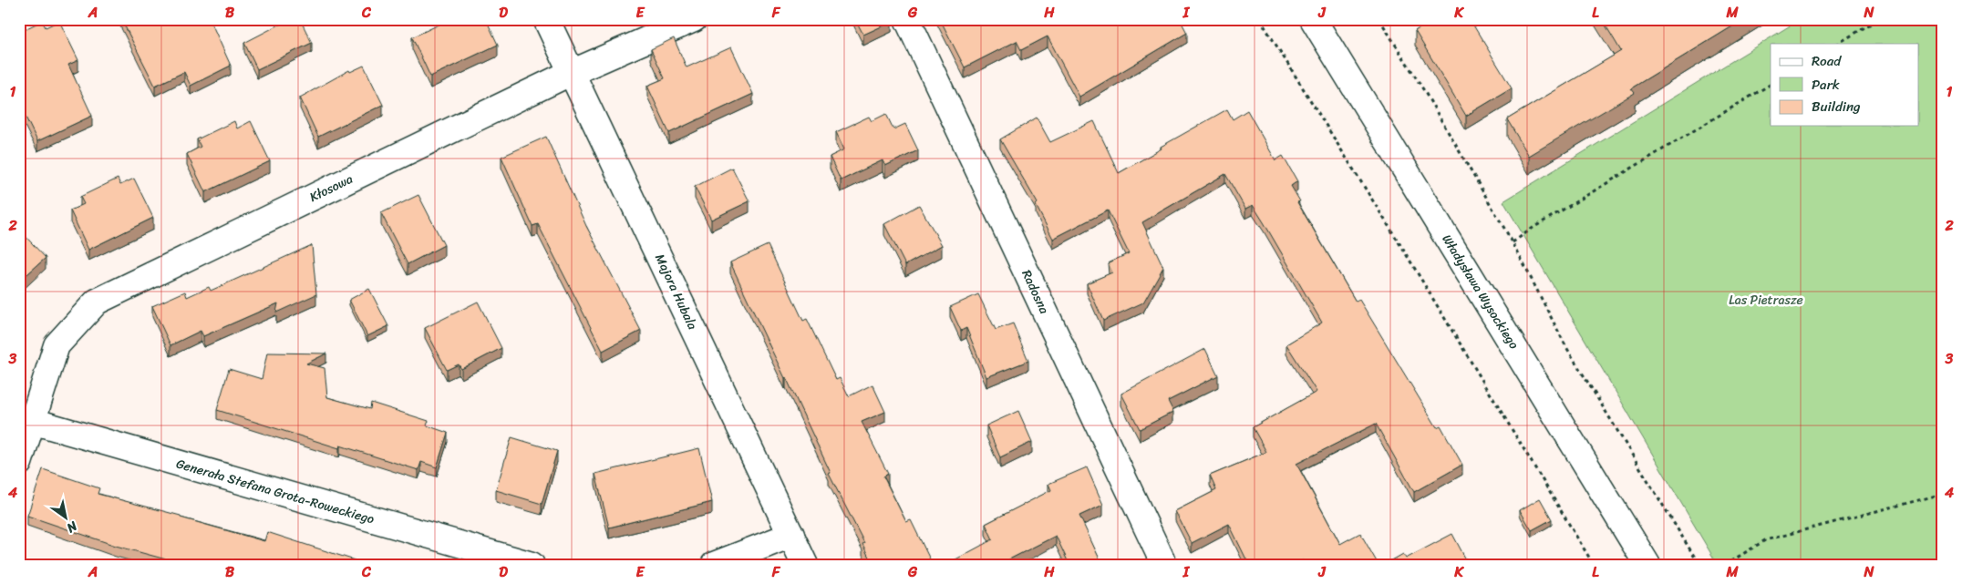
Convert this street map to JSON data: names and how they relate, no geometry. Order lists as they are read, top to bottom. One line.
{"streets":{"street":["Kłosowa","Majora Hubala","Radosna","Władysława Wysockiego","Generała Stefana Grota-Roweckiego"]},"crossings":[["Kłosowa","Majora Hubala"],["Kłosowa","Generała Stefana Grota-Roweckiego"]],"parks":["Las Pietrasze"],"legend":["Road","Park","Building"],"north":"bottom right","grid":{"columns":["A","B","C","D","E","F","G","H","I","J","K","L","M","N"],"rows":["1","2","3","4"]}}
